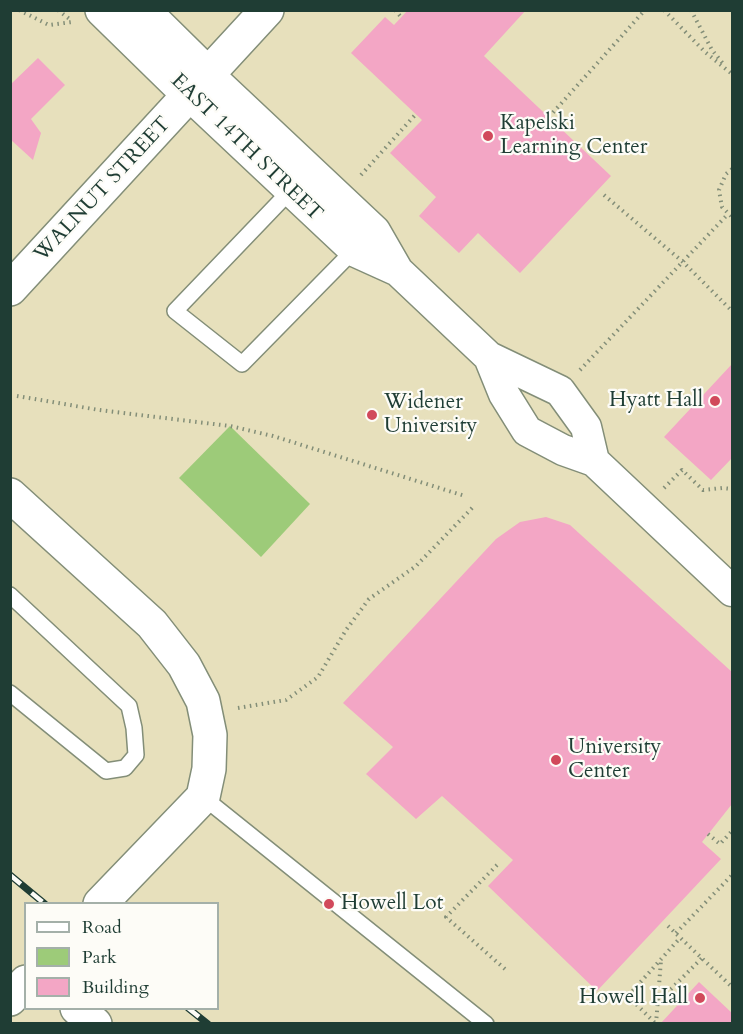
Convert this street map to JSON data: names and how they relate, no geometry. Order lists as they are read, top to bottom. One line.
{"streets":{"main road":["EAST 14TH STREET","WALNUT STREET"]},"crossings":[["EAST 14TH STREET","WALNUT STREET"]],"places":["Kapelski Learning Center","Hyatt Hall","Widener University","University Center","Howell Lot","Howell Hall"],"legend":["Road","Park","Building"]}
